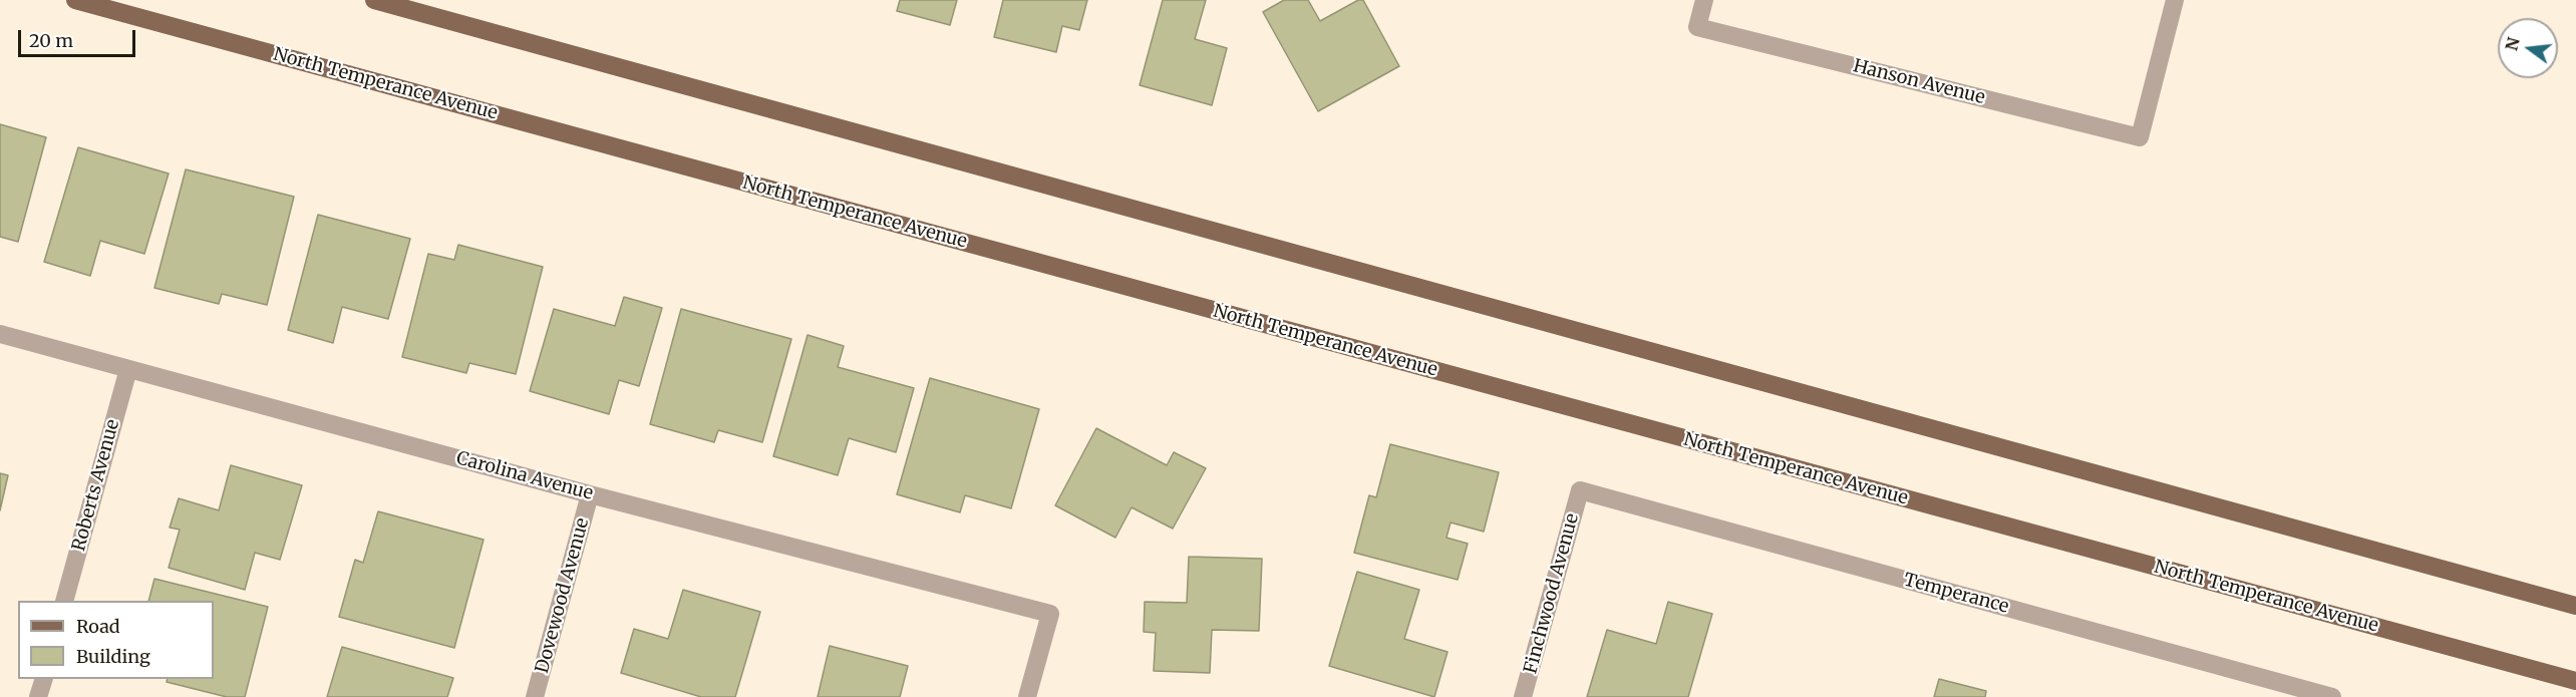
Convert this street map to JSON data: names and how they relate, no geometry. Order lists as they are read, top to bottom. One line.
{"streets":{"main road":["North Temperance Avenue"],"street":["Hanson Avenue","Carolina Avenue","Roberts Avenue","Finchwood Avenue","Temperance","Dovewood Avenue"]},"crossings":[["Carolina Avenue","Roberts Avenue"],["Carolina Avenue","Dovewood Avenue"],["Finchwood Avenue","Temperance"]],"legend":["Road","Building"],"scale_bar":"20 m","north":"left"}
